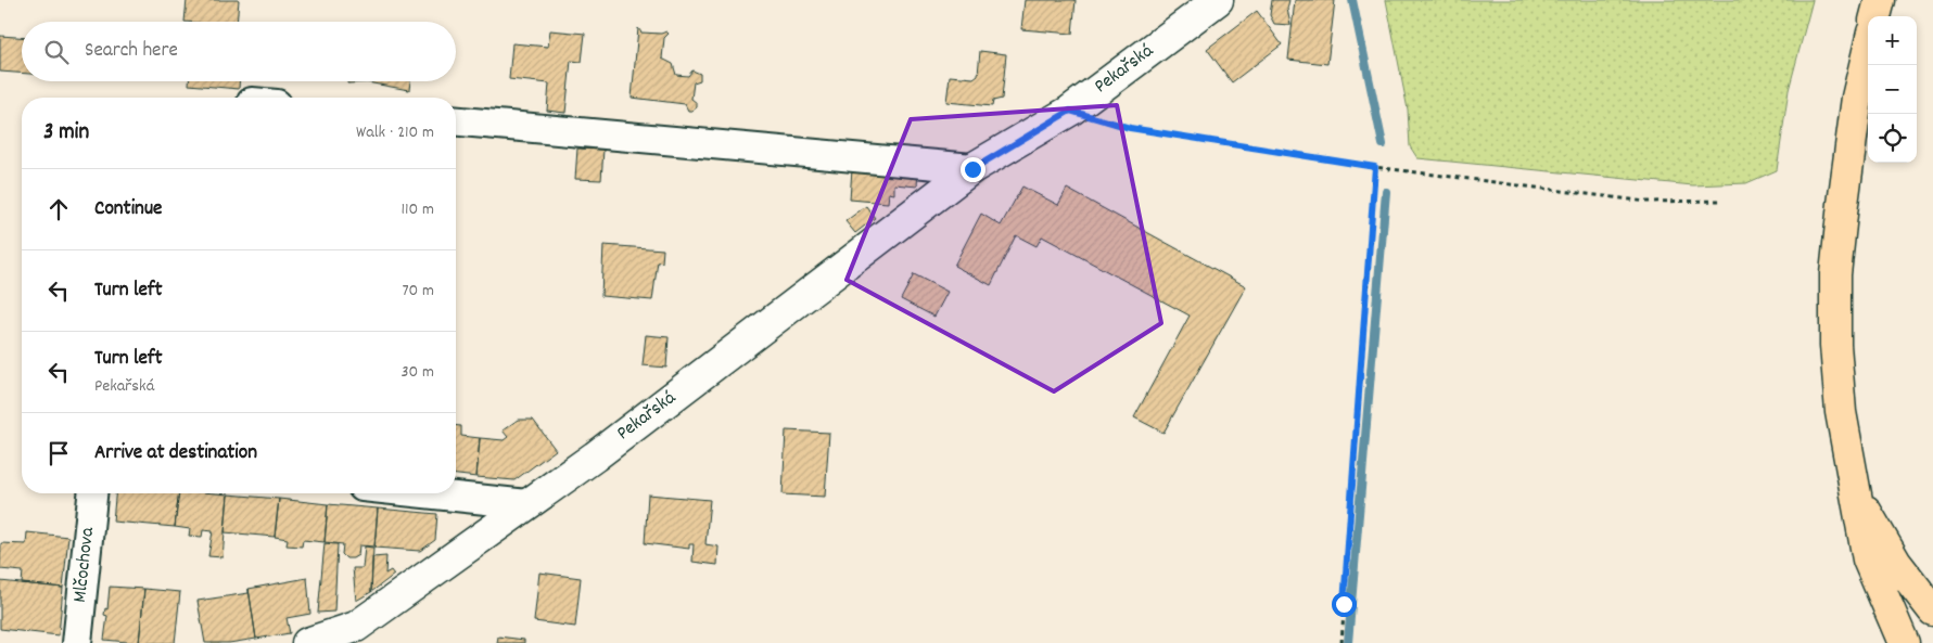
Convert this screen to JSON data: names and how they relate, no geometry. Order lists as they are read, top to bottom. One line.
{"streets":{"street":["Pekařská","Mlčochova"]},"page":{"map_buttons":["+","−"],"search":"Search here","heading":["3 min","Walk · 210 m"],"list":[["Continue","110 m"],["Turn left","70 m"],["Turn left","Pekařská","30 m"],"Arrive at destination"]}}
